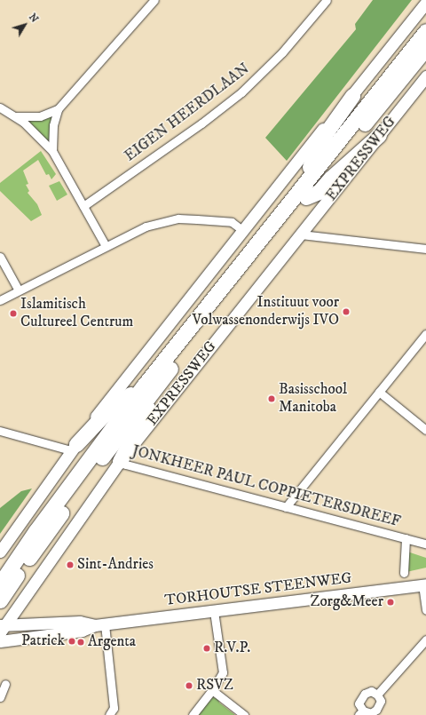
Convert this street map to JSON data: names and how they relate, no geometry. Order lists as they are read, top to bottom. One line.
{"streets":{"highway":["EXPRESSWEG"],"street":["EIGEN HEERDLAAN","JONKHEER PAUL COPPIETERSDREEF","TORHOUTSE STEENWEG"]},"crossings":[["EXPRESSWEG","JONKHEER PAUL COPPIETERSDREEF"],["EXPRESSWEG","TORHOUTSE STEENWEG"]],"places":["Instituut voor Volwassenonderwijs IVO","Islamitisch Cultureel Centrum","Basisschool Manitoba","Sint-Andries","Zorg&Meer","Patrick","Argenta","R.V.P.","RSVZ"],"north":"top right"}
